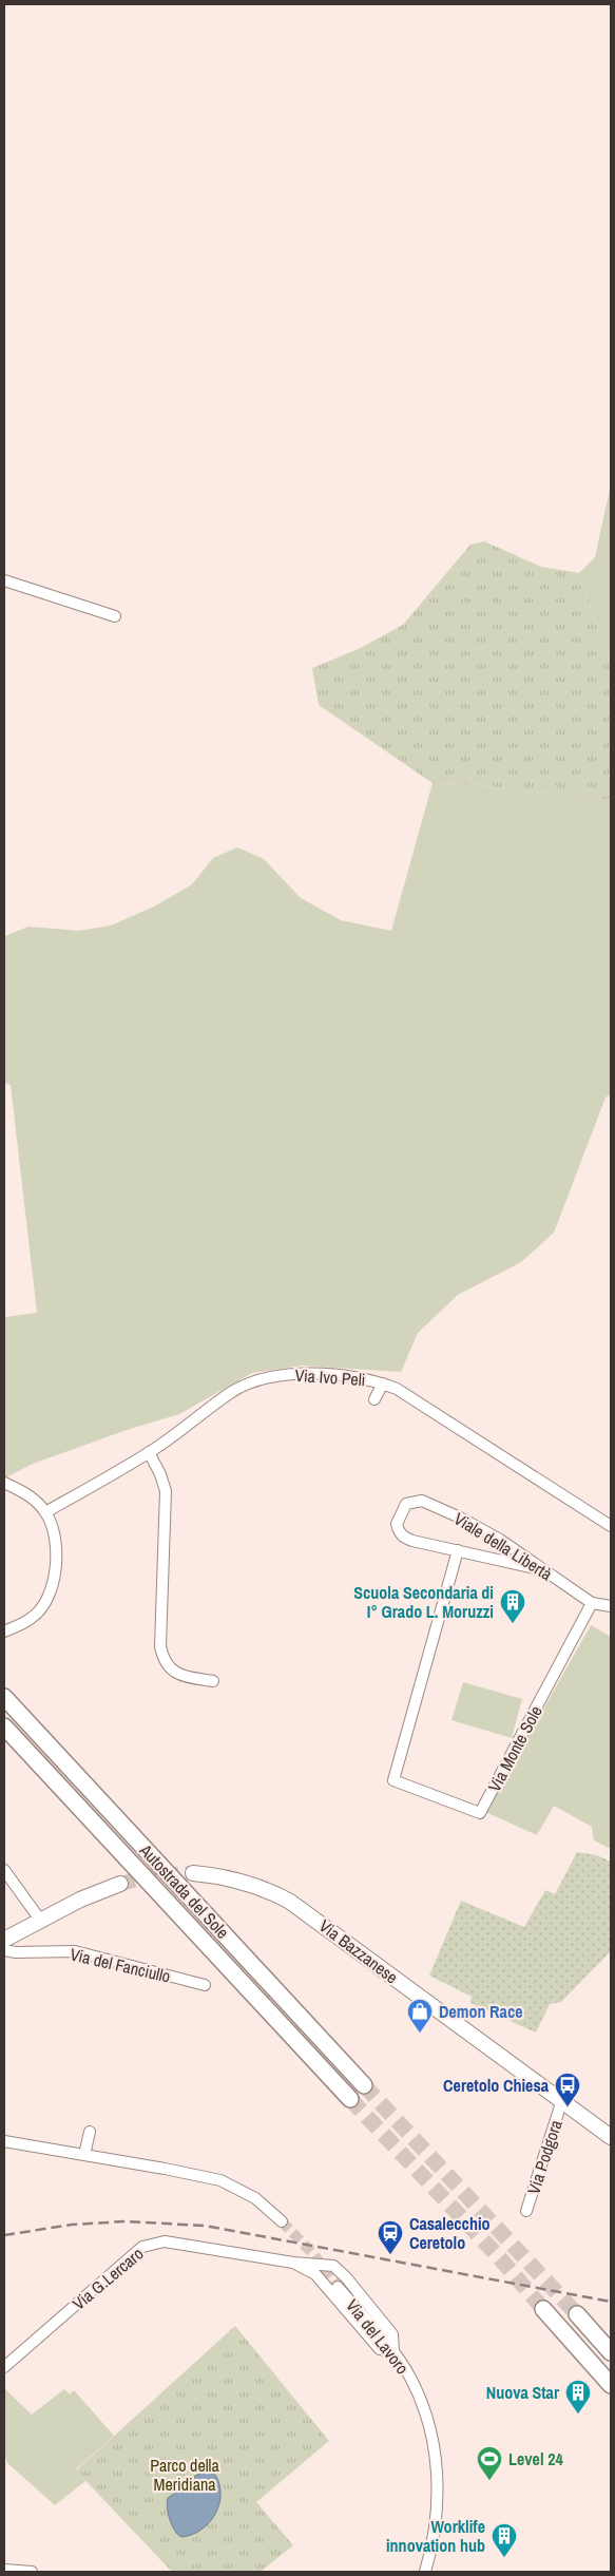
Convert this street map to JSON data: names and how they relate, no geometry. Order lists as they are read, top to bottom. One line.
{"streets":{"highway":["Autostrada del Sole"],"main road":["Via Bazzanese"],"street":["Via Ivo Peli","Viale della Libertà","Via Monte Sole","Via del Fanciullo","Via Podgora","Via G.Lercaro","Via del Lavoro"]},"crossings":[["Viale della Libertà","Via Monte Sole"],["Via Bazzanese","Via Podgora"]],"parks":["Parco della Meridiana"],"places":{"building":["Scuola Secondaria di I° Grado L. Moruzzi","Nuova Star","Worklife innovation hub"],"shop":["Demon Race"],"bus stop":["Ceretolo Chiesa"],"station":["Casalecchio Ceretolo"],"sports":["Level 24"]}}
